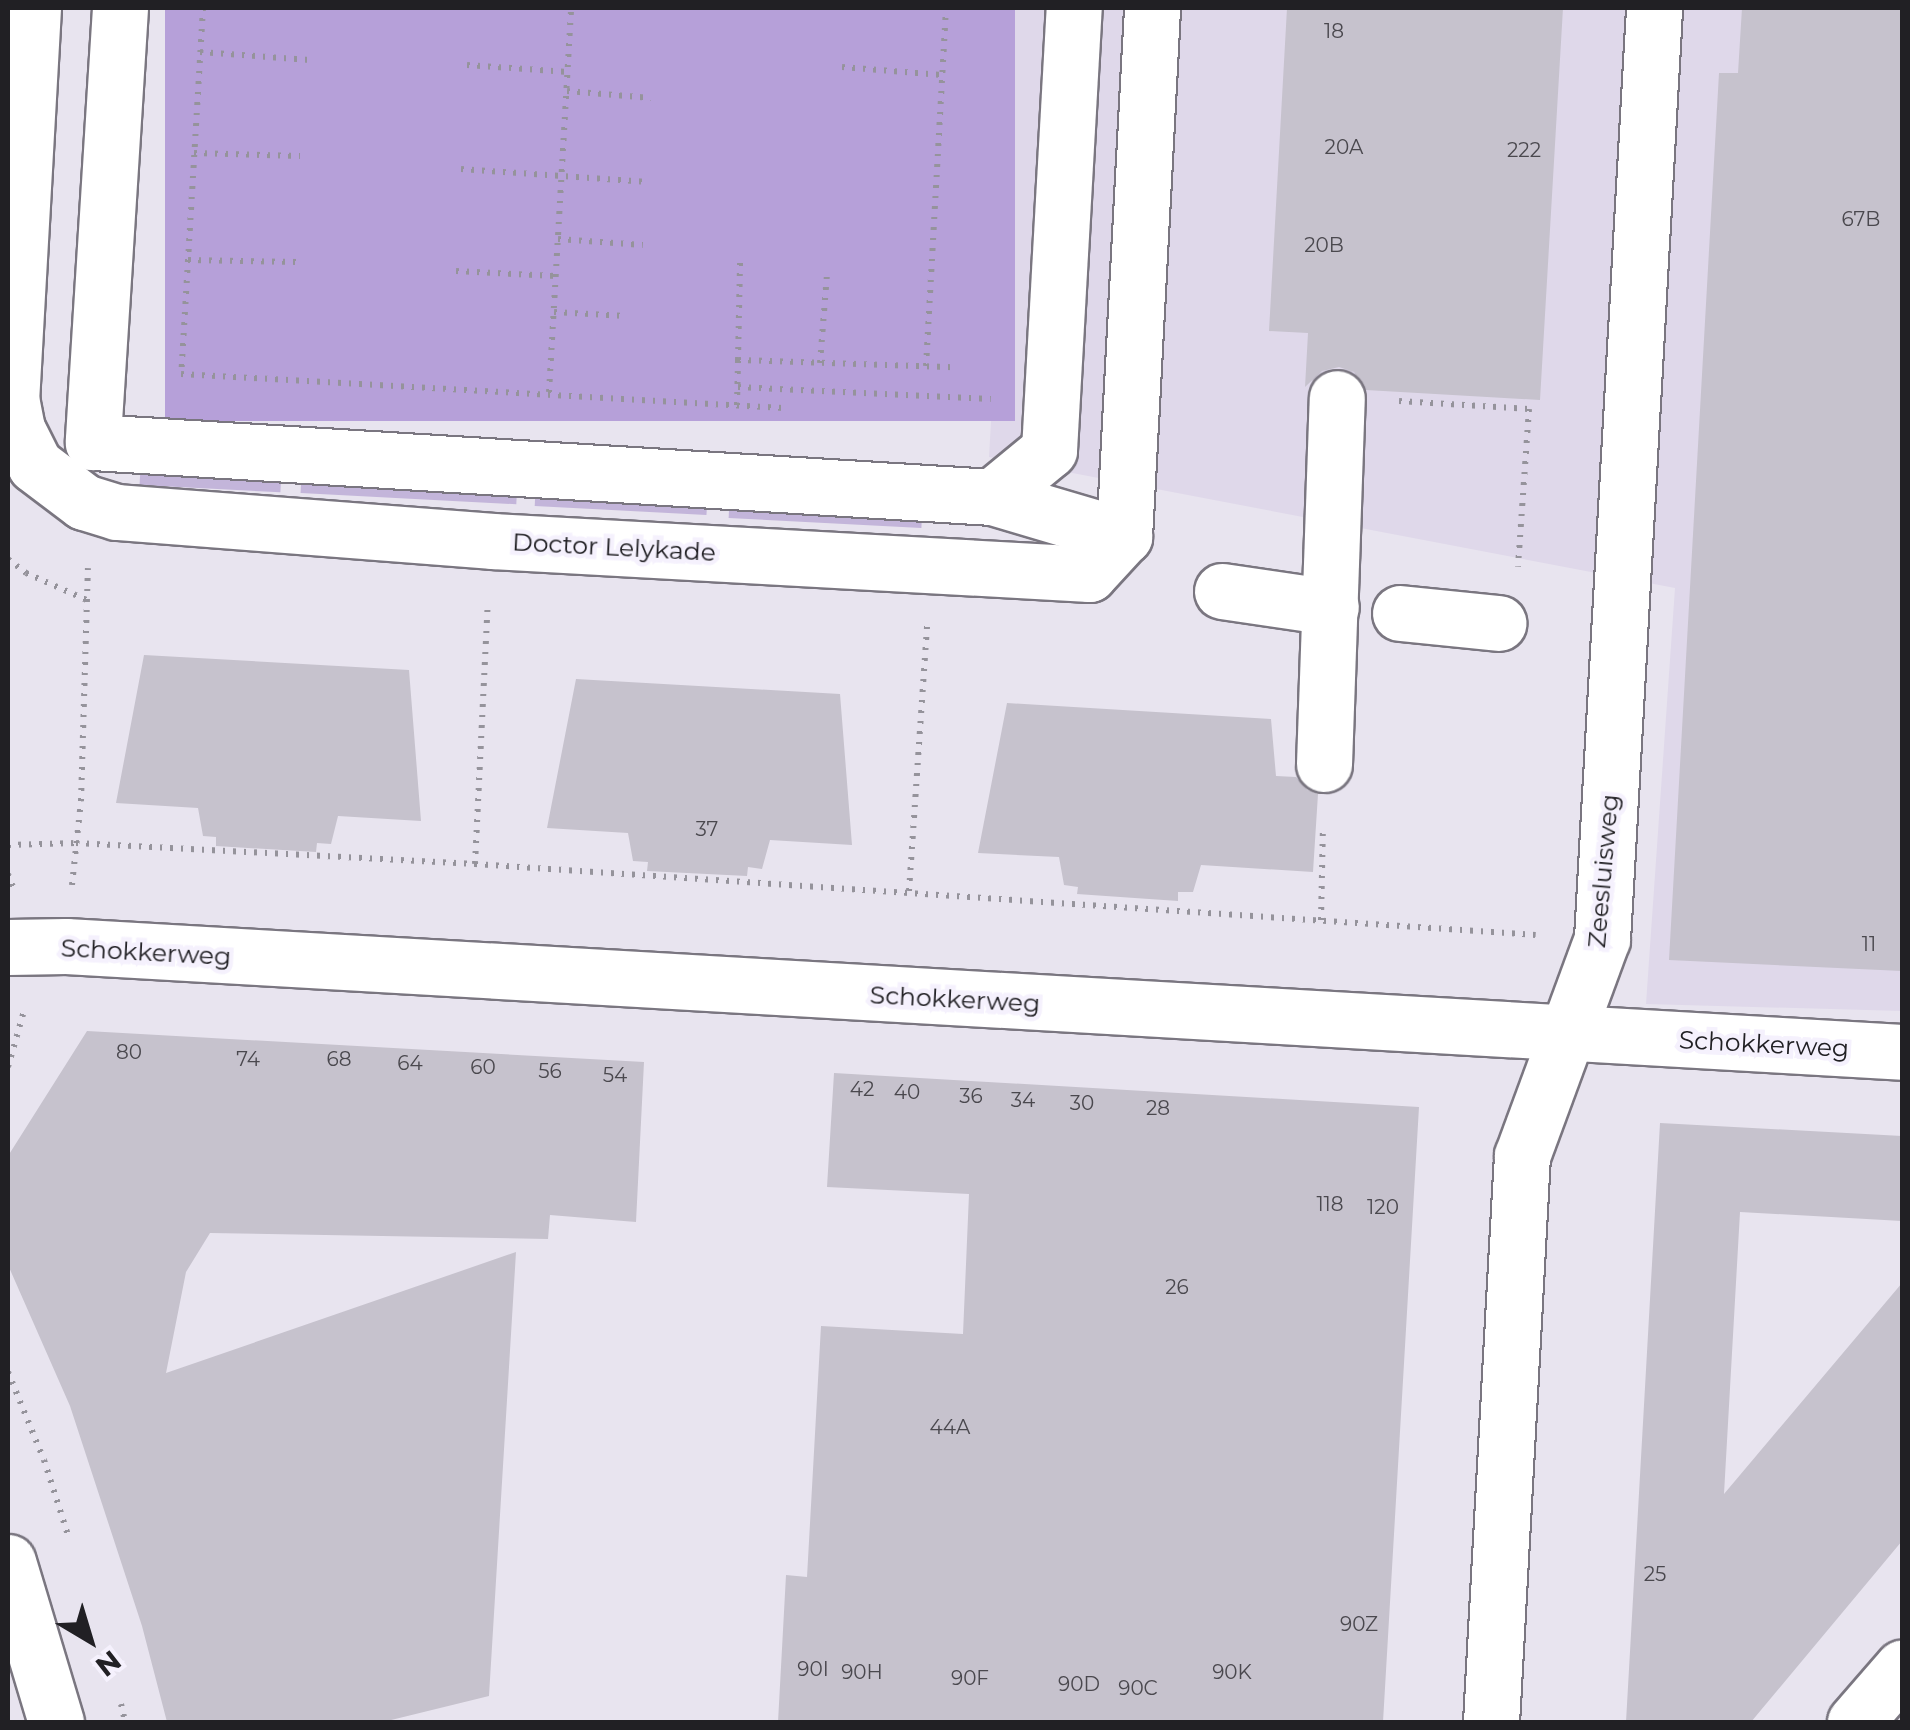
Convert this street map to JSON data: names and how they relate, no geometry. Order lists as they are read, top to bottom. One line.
{"streets":{"street":["Doctor Lelykade","Zeesluisweg","Schokkerweg"]},"crossings":[["Zeesluisweg","Schokkerweg"]],"house_numbers":["18","20A","222","67B","20B","37","11","80","74","68","64","60","56","54","42","40","36","34","30","28","118","120","26","44A","25","90Z","90I","90H","90K","90F","90D","90C"],"north":"bottom right"}
